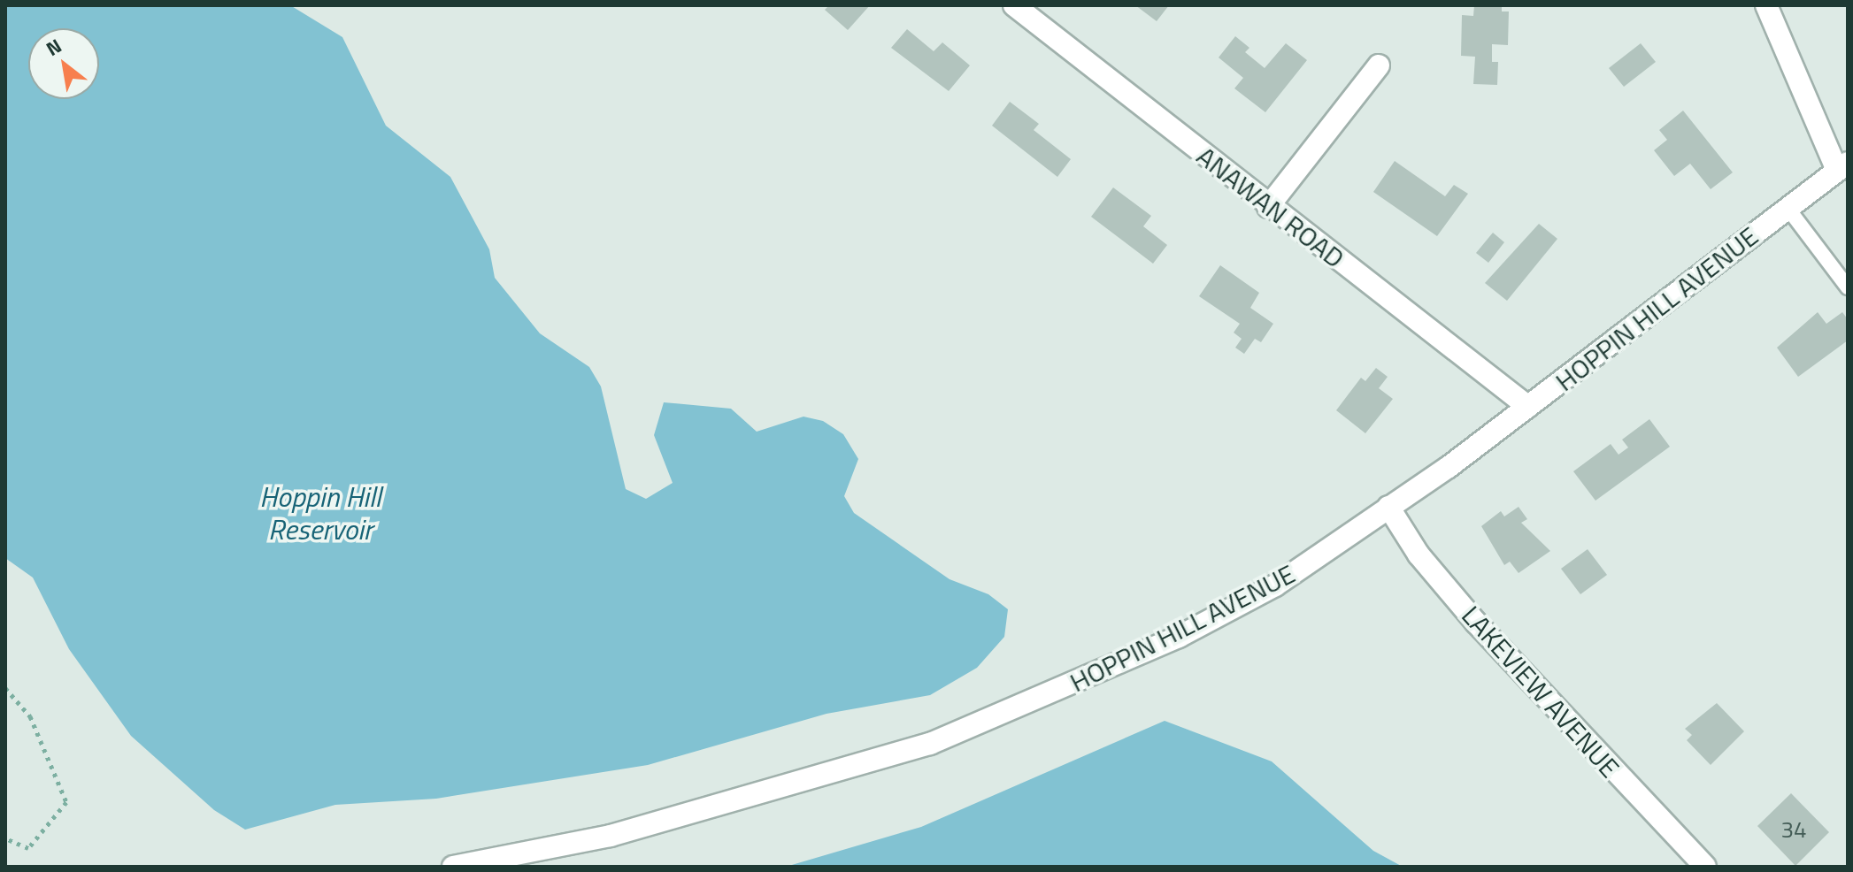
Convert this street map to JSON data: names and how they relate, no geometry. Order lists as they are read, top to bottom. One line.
{"streets":{"main road":["ANAWAN ROAD","HOPPIN HILL AVENUE","LAKEVIEW AVENUE"]},"crossings":[["ANAWAN ROAD","HOPPIN HILL AVENUE"],["HOPPIN HILL AVENUE","LAKEVIEW AVENUE"]],"water":["Hoppin Hill Reservoir"],"house_numbers":["34"],"north":"top left"}
